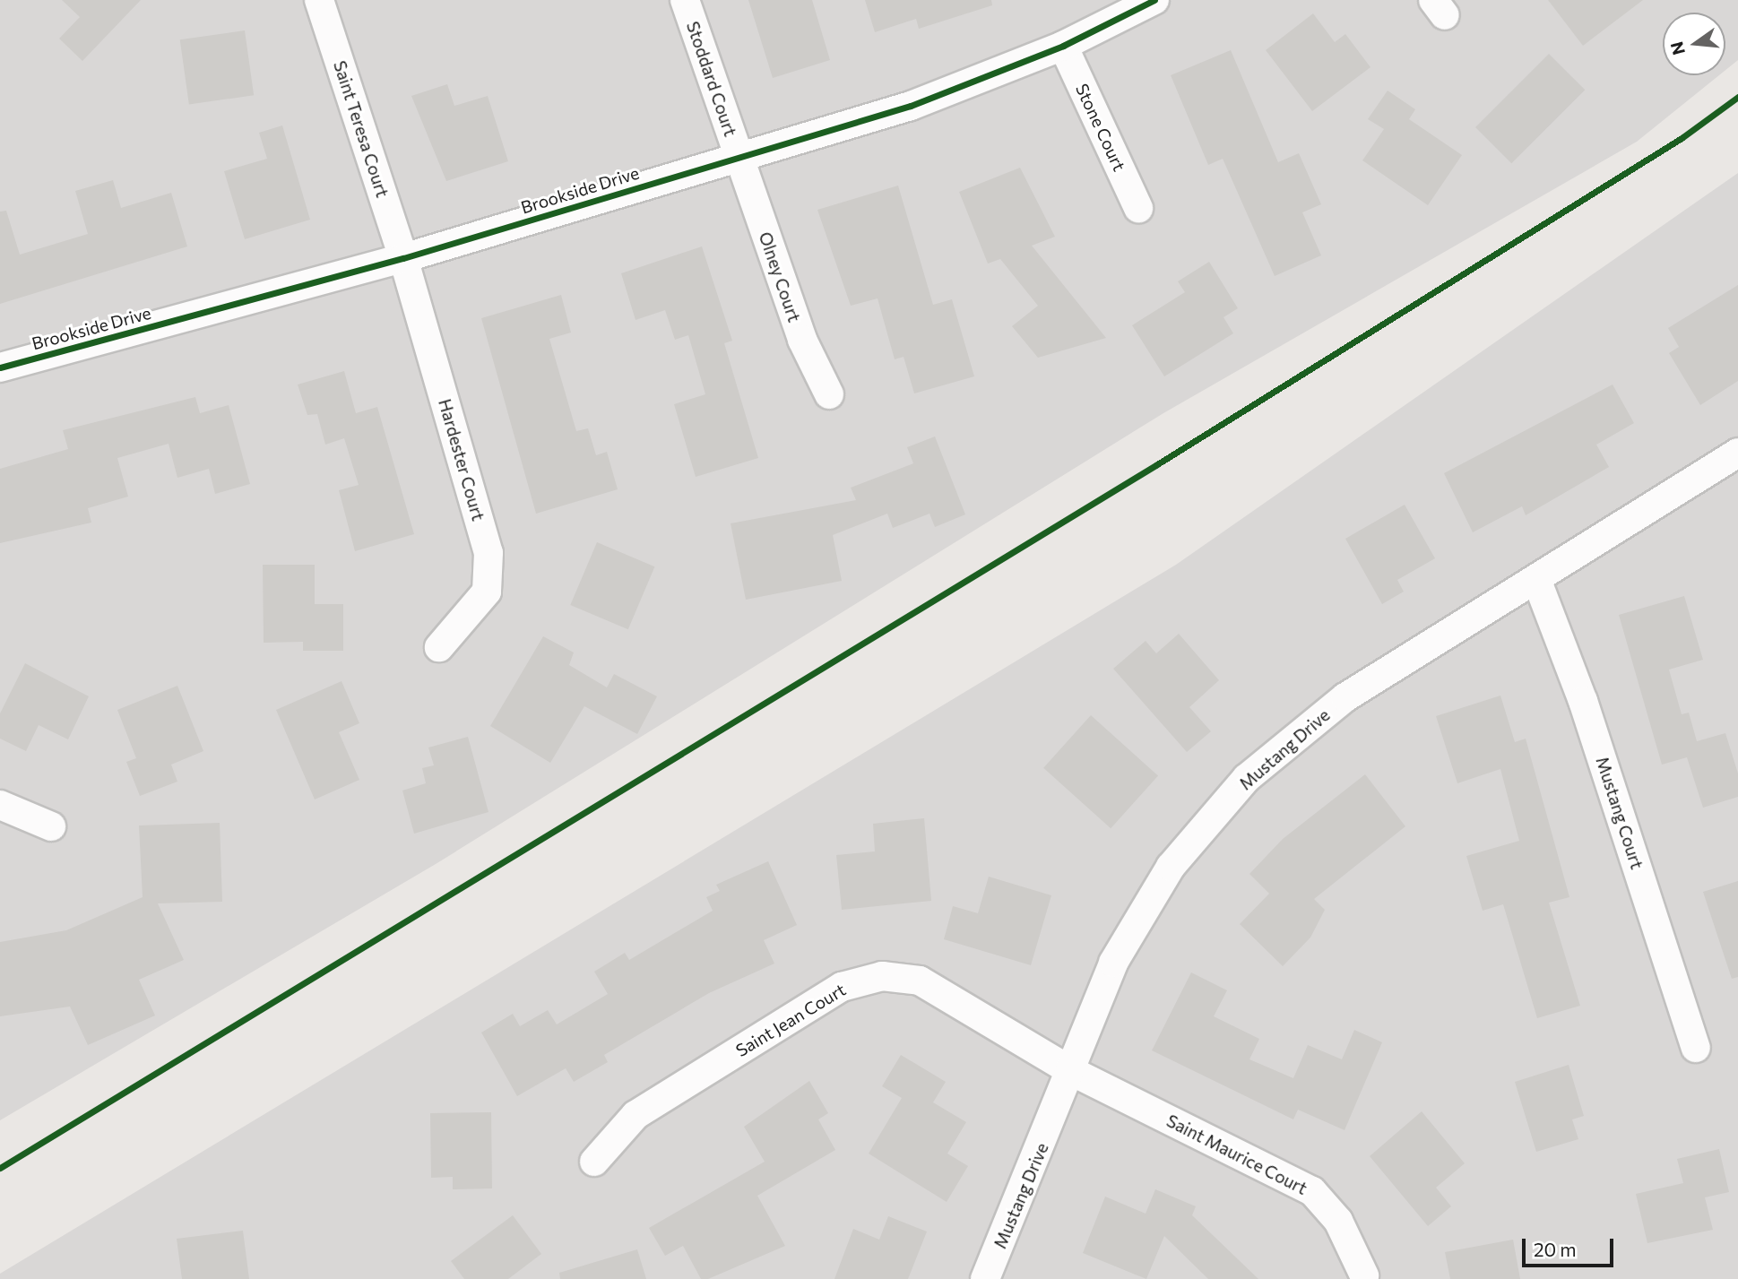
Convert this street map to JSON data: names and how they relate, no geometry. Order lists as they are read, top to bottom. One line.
{"streets":{"street":["Stoddard Court","Stone Court","Saint Teresa Court","Brookside Drive","Olney Court","Hardester Court","Mustang Drive","Mustang Court","Saint Jean Court","Saint Maurice Court"]},"crossings":[["Stoddard Court","Brookside Drive"],["Stoddard Court","Olney Court"],["Stone Court","Brookside Drive"],["Saint Teresa Court","Brookside Drive"],["Saint Teresa Court","Hardester Court"],["Brookside Drive","Olney Court"],["Brookside Drive","Hardester Court"],["Mustang Drive","Mustang Court"],["Mustang Drive","Saint Jean Court"],["Mustang Drive","Saint Maurice Court"],["Saint Jean Court","Saint Maurice Court"]],"scale_bar":"20 m","north":"left"}
